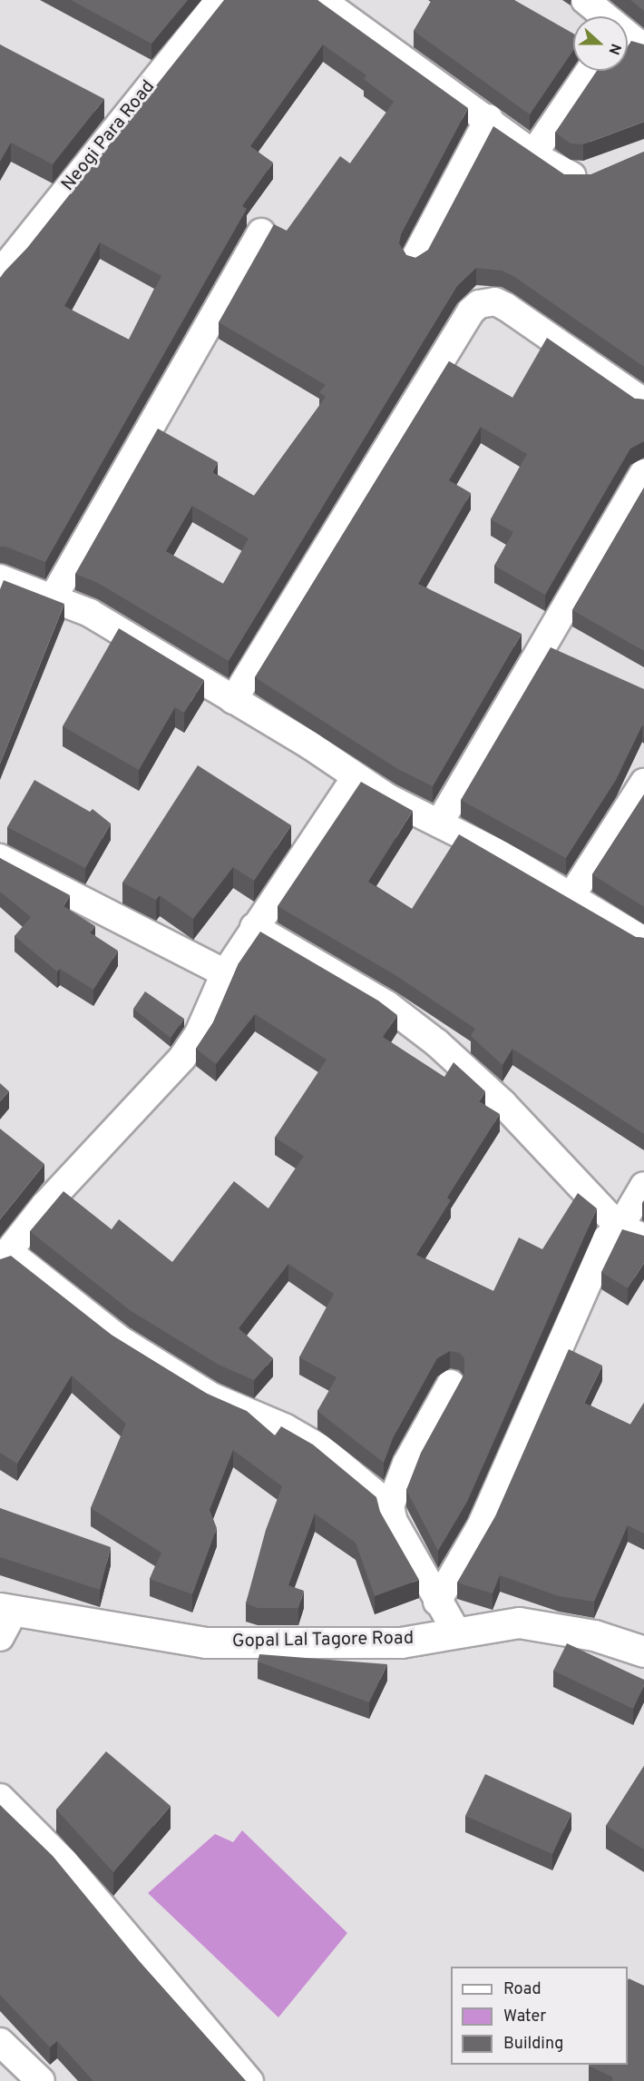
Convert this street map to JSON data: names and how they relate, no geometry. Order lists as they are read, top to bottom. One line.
{"streets":{"street":["Neogi Para Road","Gopal Lal Tagore Road"]},"legend":["Road","Water","Building"],"north":"right"}
